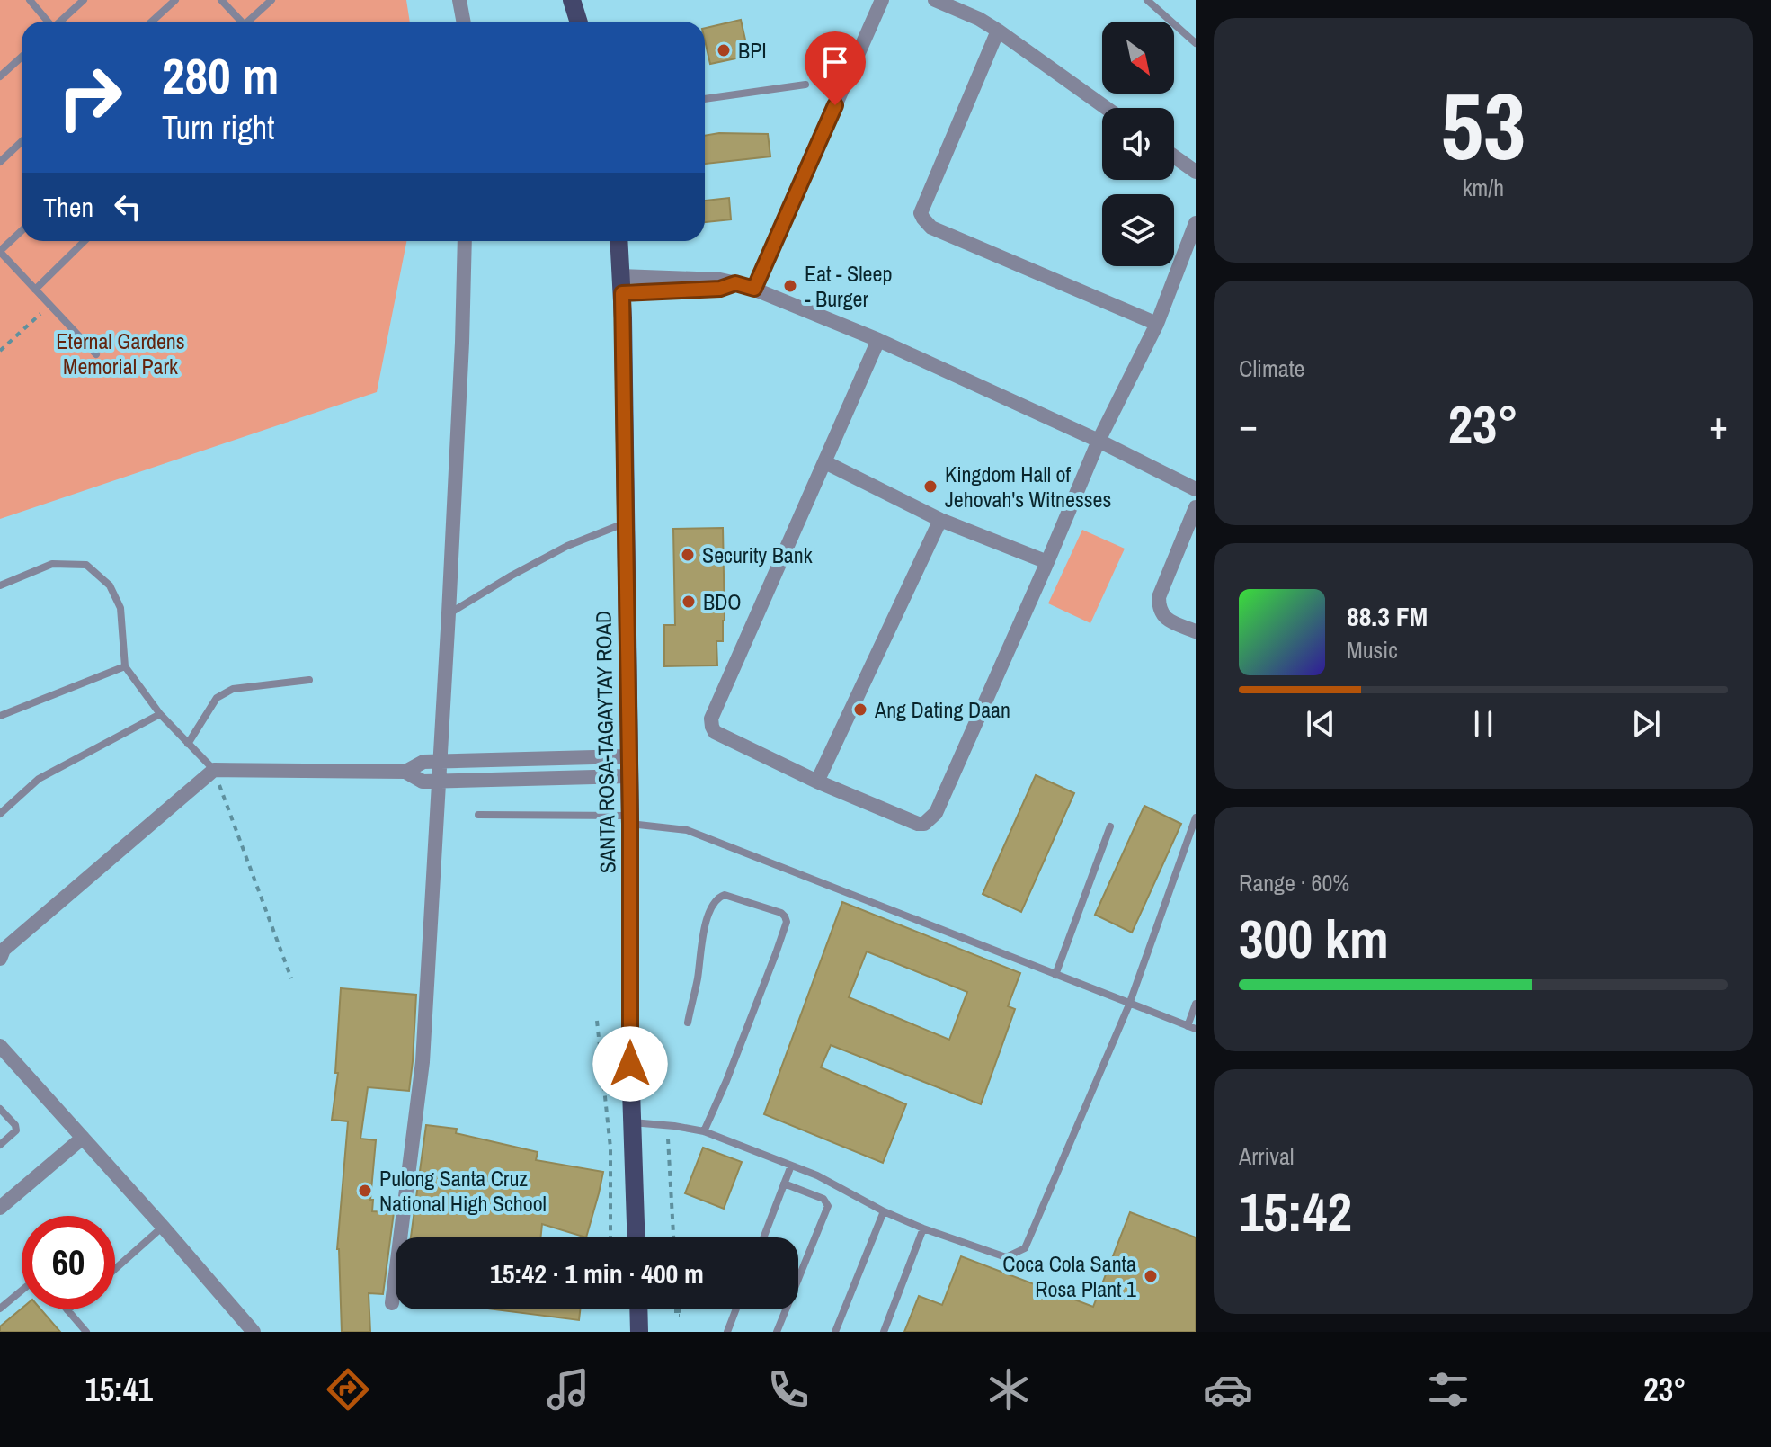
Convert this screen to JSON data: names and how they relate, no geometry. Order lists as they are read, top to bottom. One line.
{"streets":{"main road":["SANTA ROSA-TAGAYTAY ROAD"]},"parks":["Eternal Gardens Memorial Park"],"places":["BPI","Eat - Sleep - Burger","Kingdom Hall of Jehovah's Witnesses","Security Bank","BDO","Ang Dating Daan","Pulong Santa Cruz National High School","Coca Cola Santa Rosa Plant 1"],"north":"bottom right","page":{"tile":[["53","km/h"],"Climate",["Range · 60%","300 km"],["Arrival","15:42"]],"turn":["280 m","Turn right"],"then":"Then","heat":["−","23°","+"],"song":["88.3 FM","Music"],"limit":"60","trip":"15:42 · 1 min · 400 m","tabs":["15:41","23°"]}}
